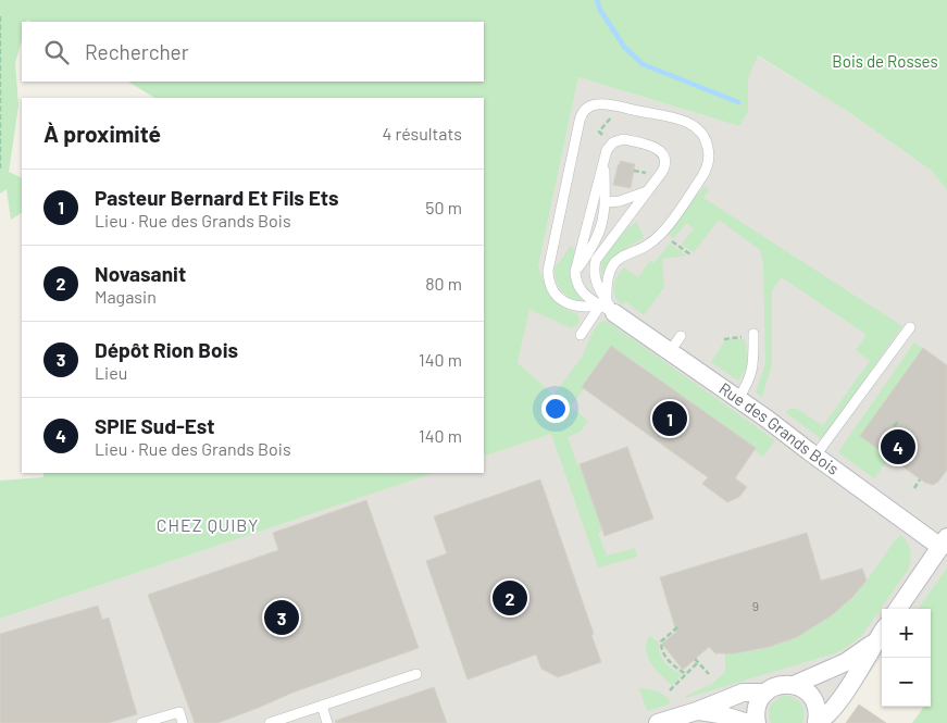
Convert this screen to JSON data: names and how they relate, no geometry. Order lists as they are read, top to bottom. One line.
{"streets":{"street":["Rue des Grands Bois"]},"districts":["CHEZ QUIBY"],"parks":["Bois de Rosses"],"house_numbers":["9"],"page":{"search":"Rechercher","heading":["À proximité","4 résultats"],"list":[{"mark":"1","name":"Pasteur Bernard Et Fils Ets","note":"Lieu · Rue des Grands Bois","value":"50 m"},{"mark":"2","name":"Novasanit","note":"Magasin","value":"80 m"},{"mark":"3","name":"Dépôt Rion Bois","note":"Lieu","value":"140 m"},{"mark":"4","name":"SPIE Sud-Est","note":"Lieu · Rue des Grands Bois","value":"140 m"}],"pins":["1","4","2","3"],"map_buttons":["+","−"]}}
